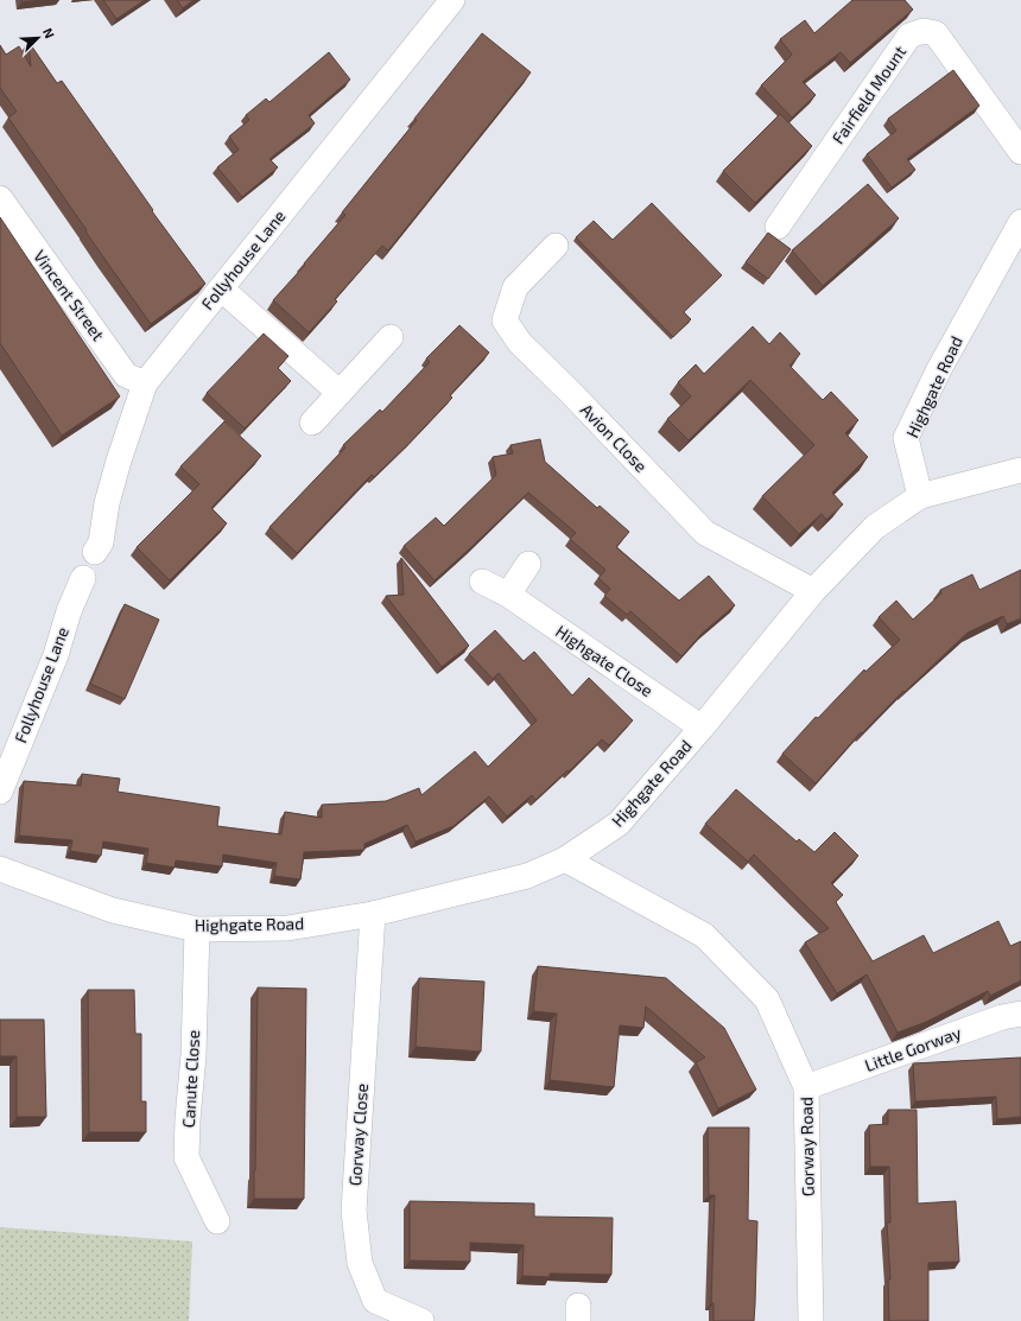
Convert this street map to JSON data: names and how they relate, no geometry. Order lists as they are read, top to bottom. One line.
{"streets":{"street":["Fairfield Mount","Follyhouse Lane","Vincent Street","Highgate Road","Avion Close","Highgate Close","Little Gorway","Canute Close","Gorway Close","Gorway Road"]},"crossings":[["Follyhouse Lane","Vincent Street"],["Highgate Road","Avion Close"],["Highgate Road","Highgate Close"],["Highgate Road","Canute Close"],["Highgate Road","Gorway Close"],["Highgate Road","Gorway Road"],["Little Gorway","Gorway Road"]],"north":"top right"}
